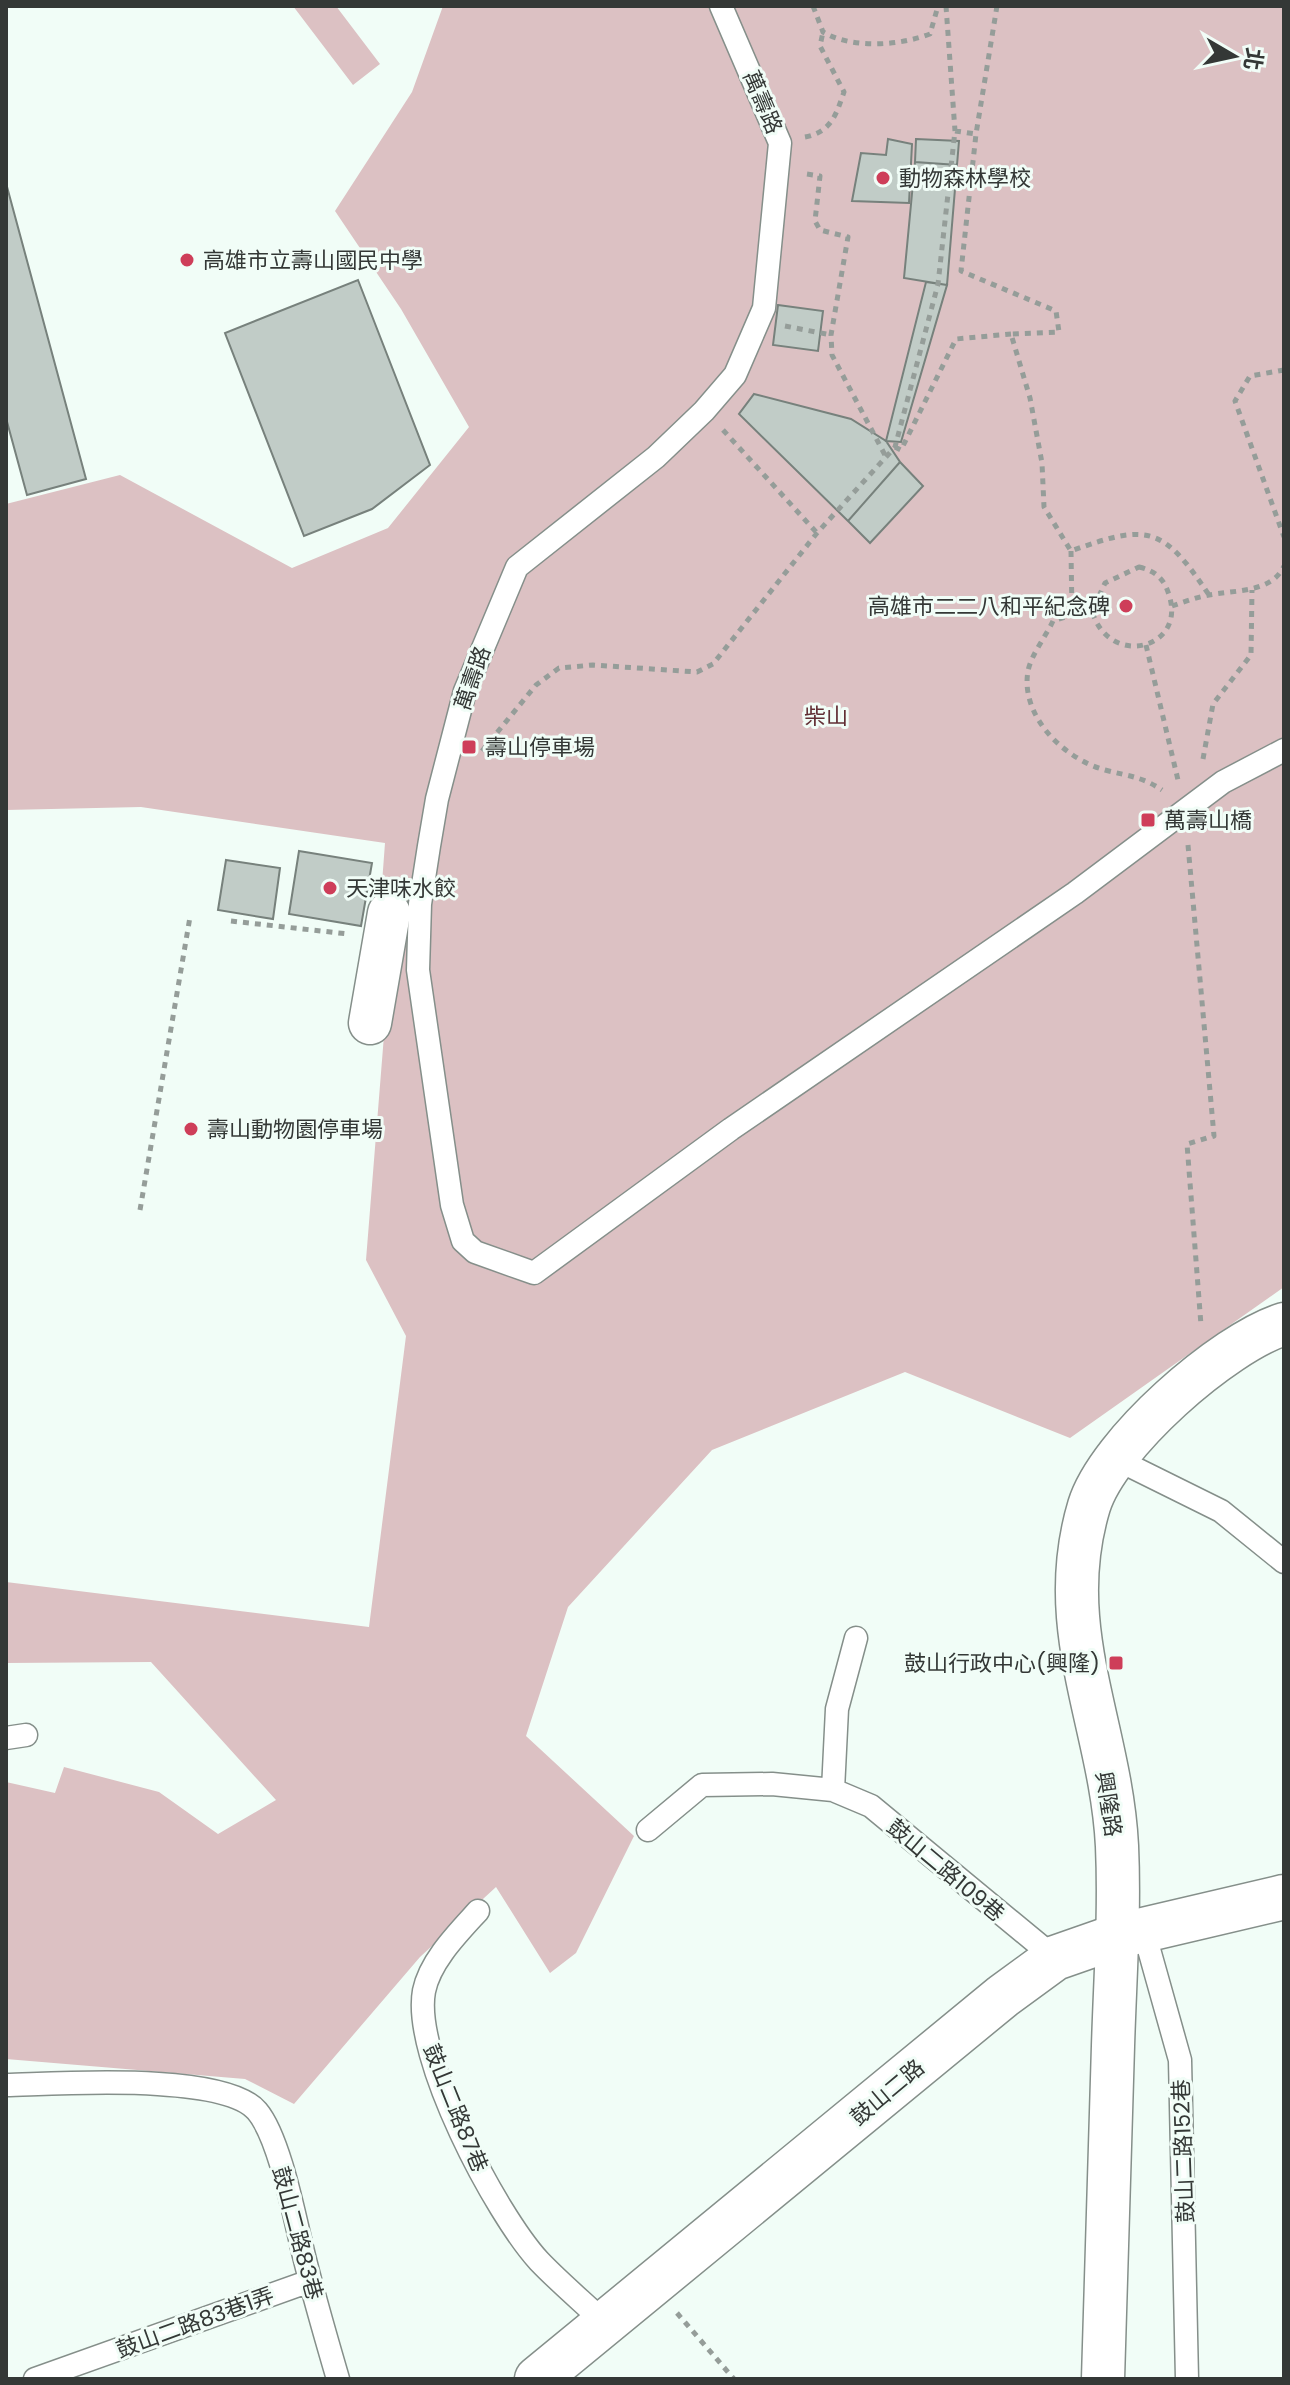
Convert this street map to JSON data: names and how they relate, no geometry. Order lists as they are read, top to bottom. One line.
{"streets":{"street":["興隆路","鼓山二路"],"lane":["萬壽路","鼓山二路109巷","鼓山二路87巷","鼓山二路152巷","鼓山二路83巷","鼓山二路83巷1弄"]},"crossings":[["興隆路","鼓山二路"],["興隆路","鼓山二路152巷"],["鼓山二路109巷","鼓山二路"],["鼓山二路","鼓山二路87巷"],["鼓山二路","鼓山二路152巷"],["鼓山二路83巷","鼓山二路83巷1弄"]],"parks":["柴山"],"places":{"other":["動物森林學校","高雄市立壽山國民中學","高雄市二二八和平紀念碑","天津味水餃","壽山動物園停車場"],"transit":["壽山停車場","萬壽山橋","鼓山行政中心(興隆)"]},"north":"right"}
